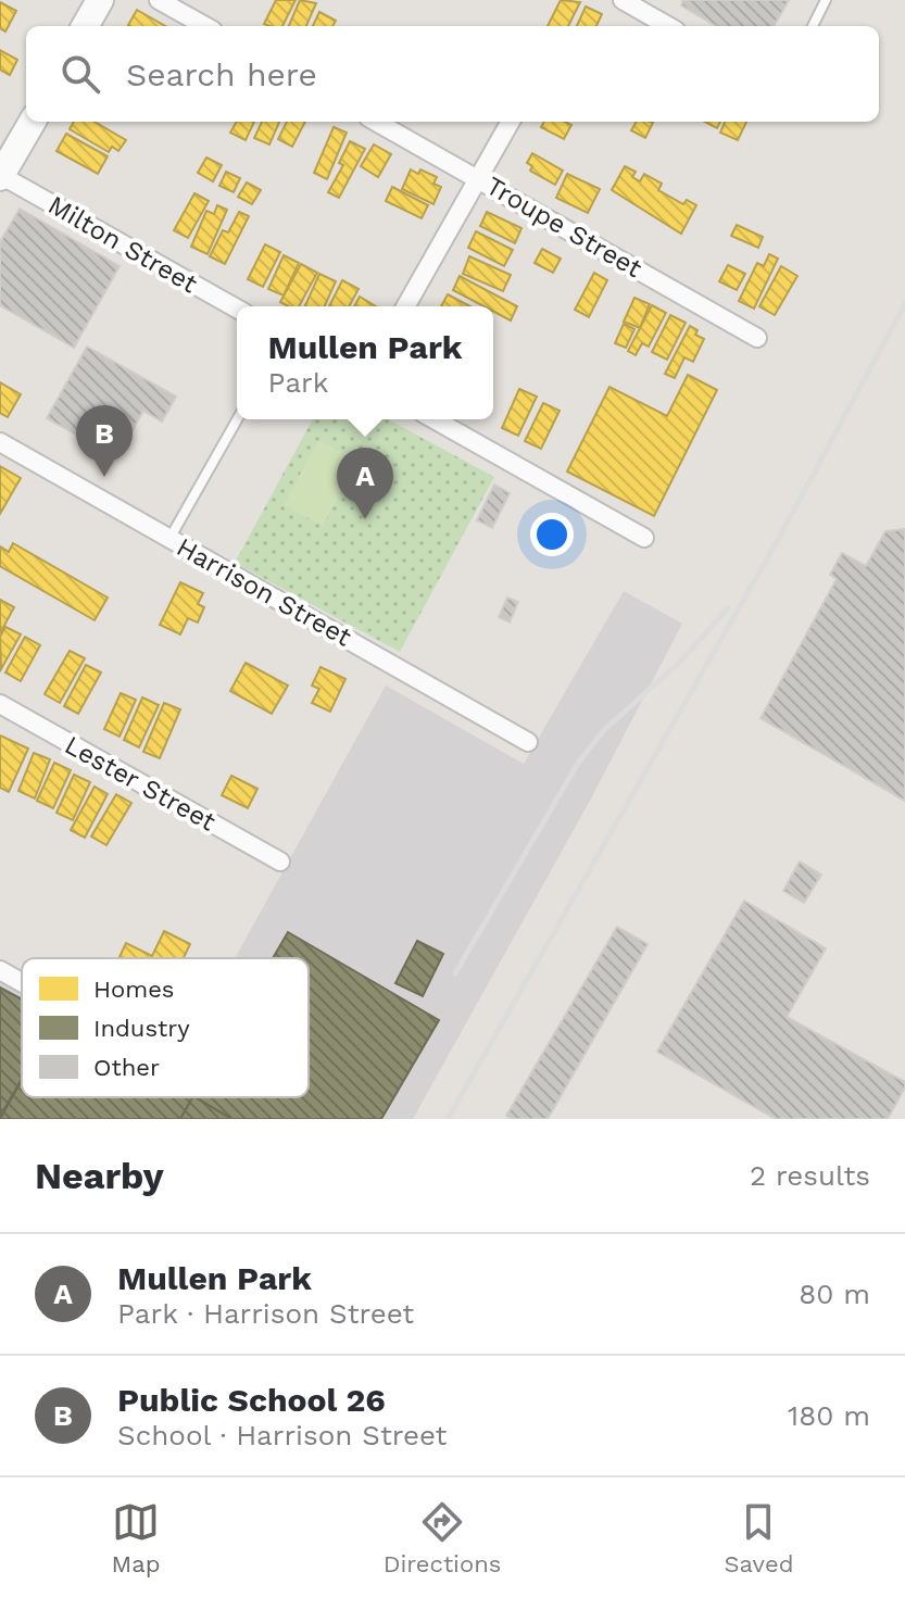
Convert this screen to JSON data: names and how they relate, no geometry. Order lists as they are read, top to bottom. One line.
{"streets":{"street":["Troupe Street","Milton Street","Harrison Street","Lester Street"]},"legend":["Homes","Industry","Other"],"page":{"search":"Search here","popup":["Mullen Park","Park"],"pins":["B","A"],"heading":["Nearby","2 results"],"list":[{"mark":"A","name":"Mullen Park","note":"Park · Harrison Street","value":"80 m"},{"mark":"B","name":"Public School 26","note":"School · Harrison Street","value":"180 m"}],"nav":["Map","Directions","Saved"]}}
